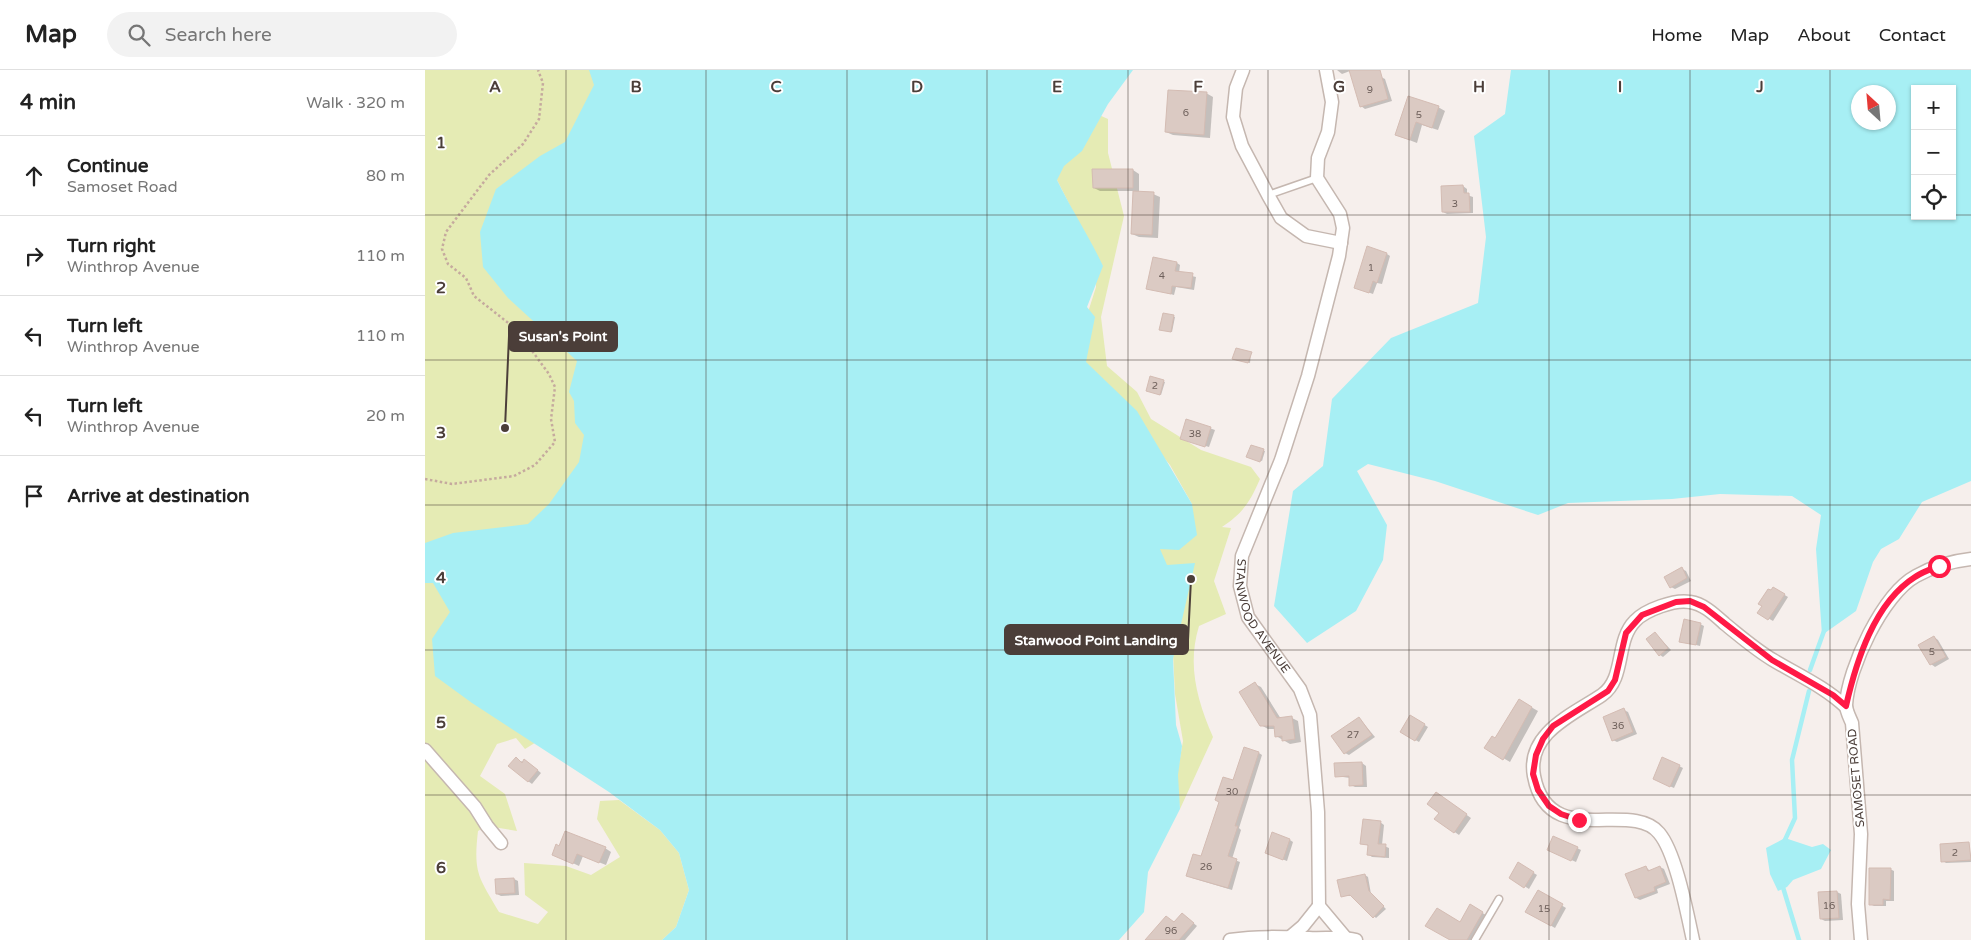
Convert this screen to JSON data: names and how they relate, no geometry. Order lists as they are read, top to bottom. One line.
{"streets":{"street":["STANWOOD AVENUE","SAMOSET ROAD"]},"places":["Susan's Point","Stanwood Point Landing"],"house_numbers":["9","6","5","3","1","4","2","38","5","36","27","30","2","26","16","15","96"],"north":"top left","page":{"header":"Map","search":"Search here","nav":["Home","Map","About","Contact"],"heading":["4 min","Walk · 320 m"],"map_buttons":["+","−"],"list":[["Continue","Samoset Road","80 m"],["Turn right","Winthrop Avenue","110 m"],["Turn left","Winthrop Avenue","110 m"],["Turn left","Winthrop Avenue","20 m"],"Arrive at destination"]},"grid":{"columns":["A","B","C","D","E","F","G","H","I","J"],"rows":["1","2","3","4","5","6"]}}
